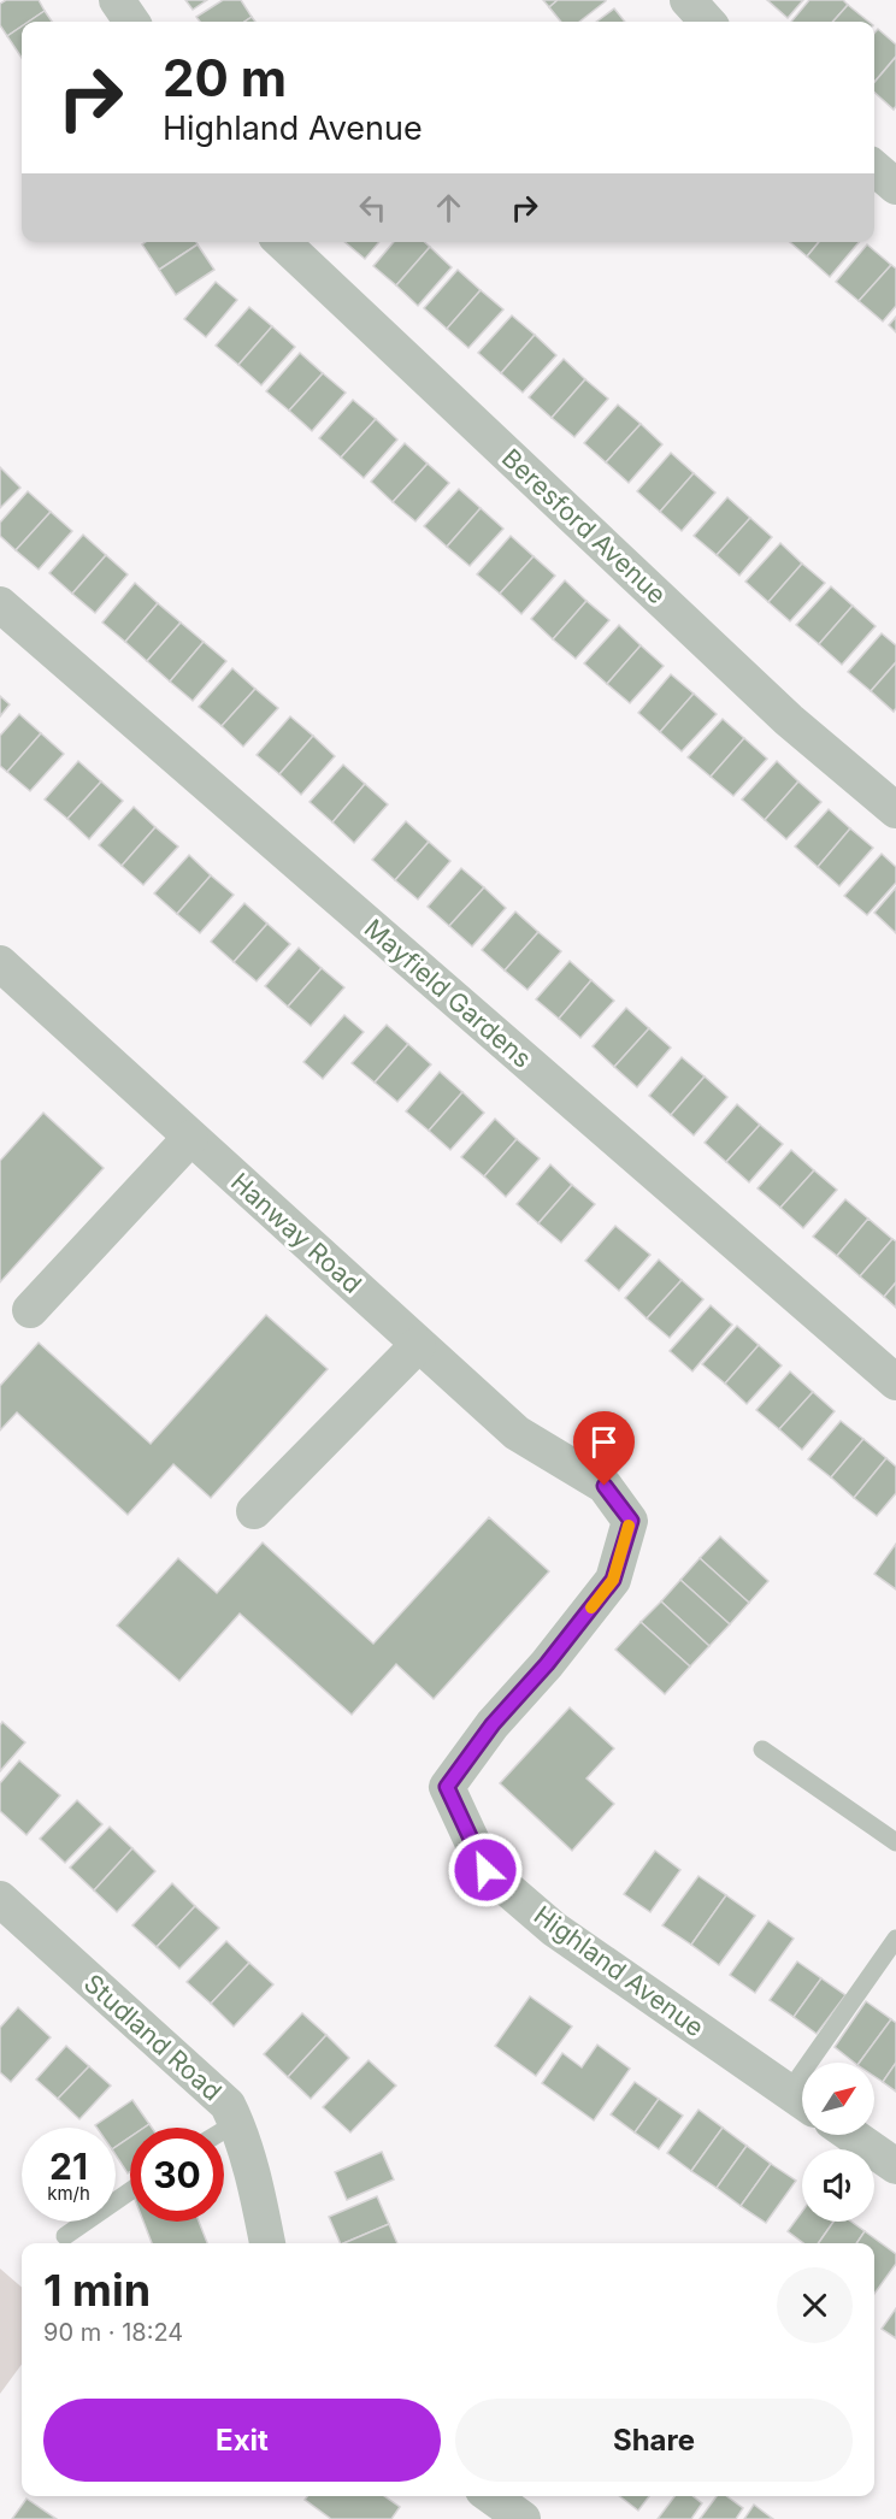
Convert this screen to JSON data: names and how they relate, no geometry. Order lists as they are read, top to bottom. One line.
{"streets":{"street":["Beresford Avenue","Mayfield Gardens","Hanway Road","Highland Avenue","Studland Road"]},"crossings":[["Hanway Road","Highland Avenue"]],"north":"top right","page":{"turn":["20 m","Highland Avenue"],"speed":"21 km/h","limit":"30","heading":["1 min","90 m · 18:24"],"buttons":["Exit","Share"]}}
